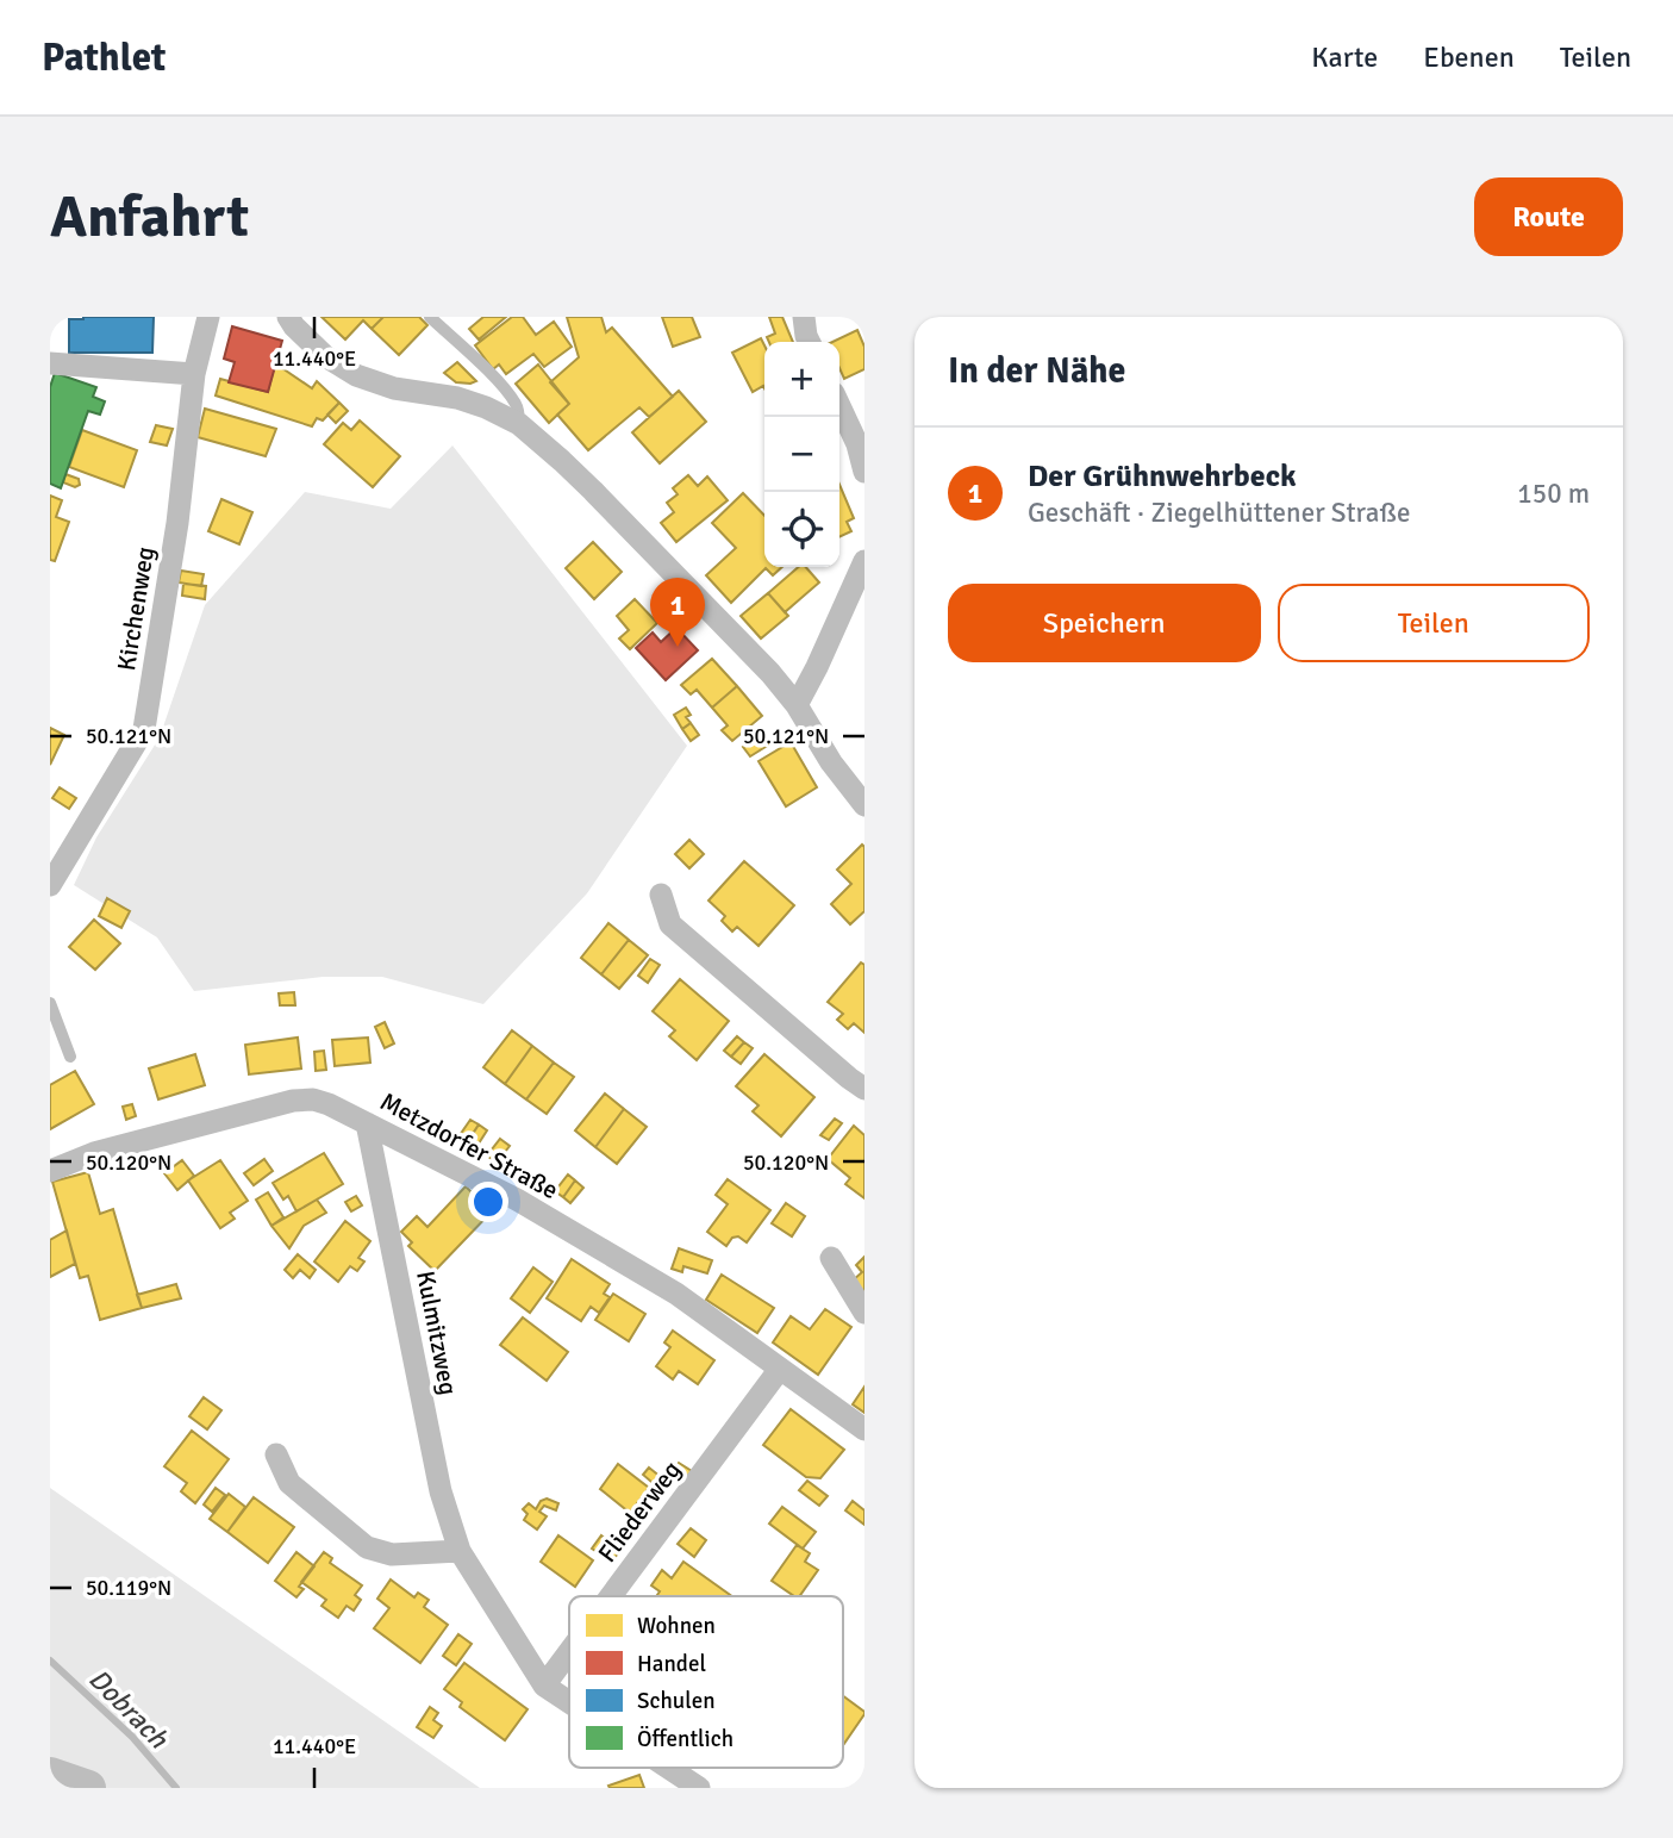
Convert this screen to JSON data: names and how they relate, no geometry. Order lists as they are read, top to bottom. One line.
{"streets":{"street":["Kirchenweg","Metzdorfer Straße","Kulmitzweg","Fliederweg"]},"crossings":[["Metzdorfer Straße","Kulmitzweg"],["Metzdorfer Straße","Fliederweg"],["Kulmitzweg","Fliederweg"]],"water":["Dobrach"],"legend":["Wohnen","Handel","Schulen","Öffentlich"],"page":{"header":"Pathlet","nav":["Karte","Ebenen","Teilen"],"buttons":["Route",["Speichern","Teilen"]],"title":"Anfahrt","heading":"In der Nähe","map_buttons":["+","−"],"list":[{"mark":"1","name":"Der Grühnwehrbeck","note":"Geschäft · Ziegelhüttener Straße","value":"150 m"}],"pins":"1"},"coordinates":["11.440°E","50.121°N","50.120°N","50.119°N"]}
